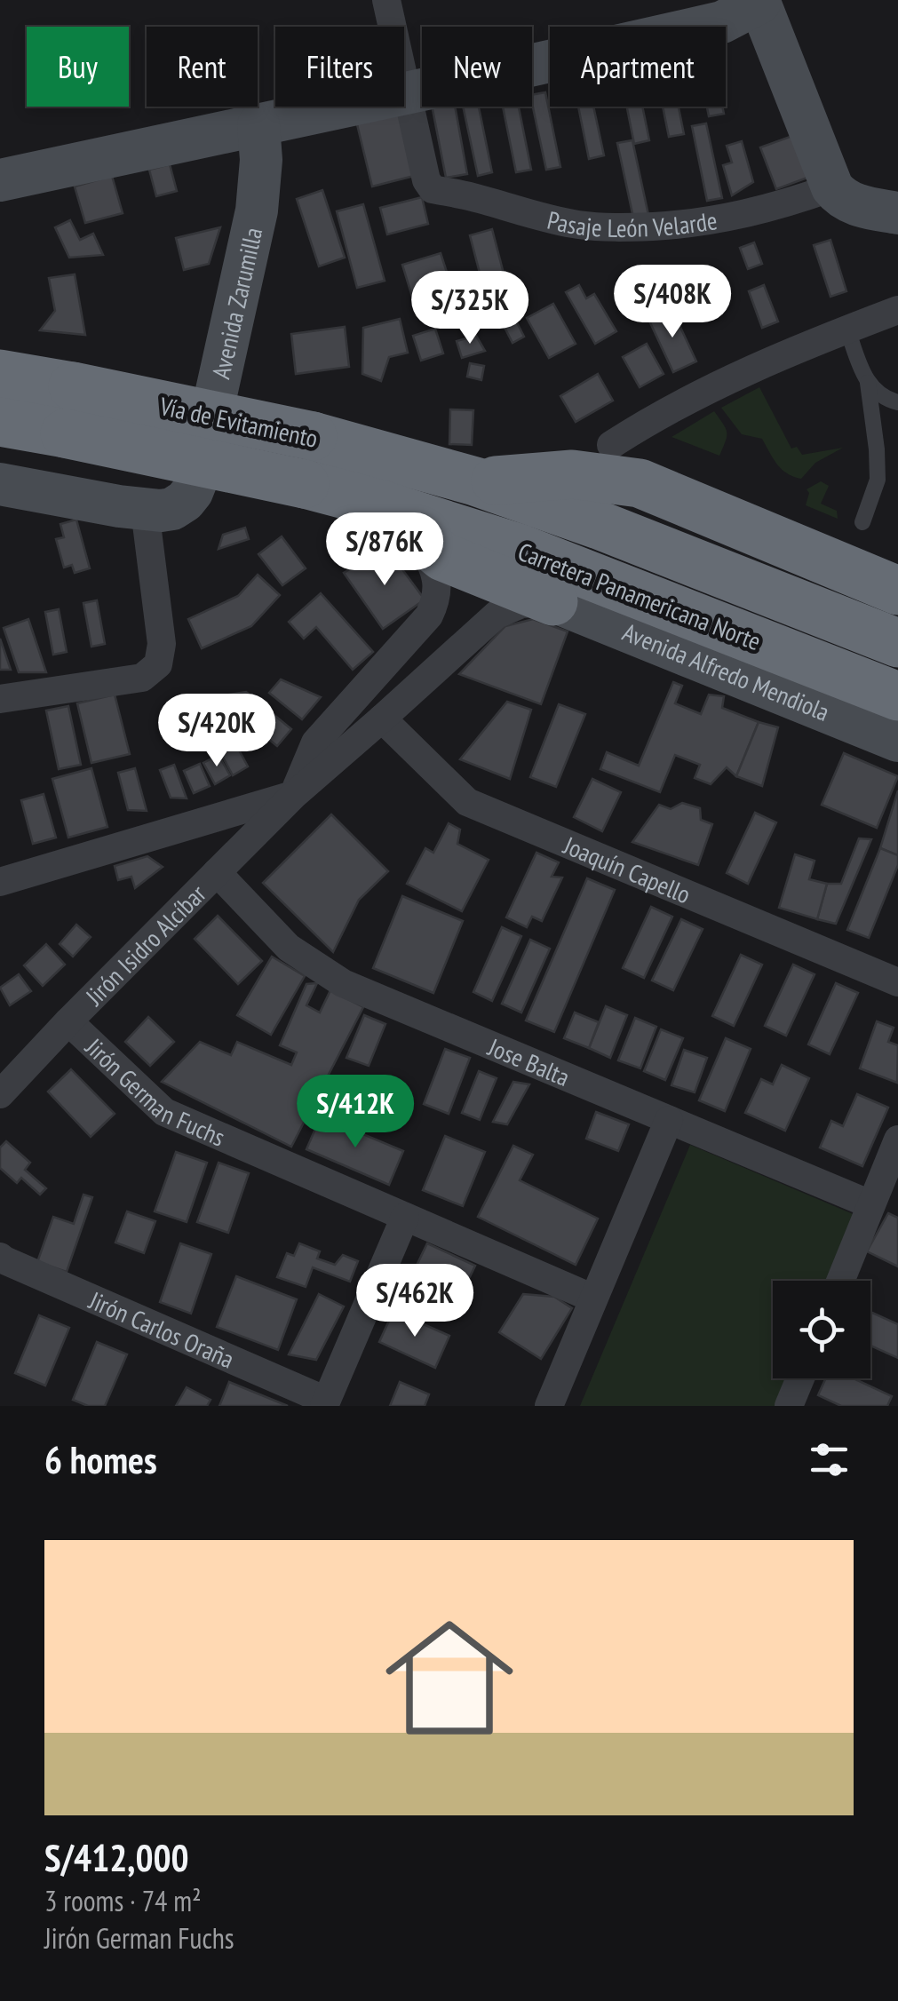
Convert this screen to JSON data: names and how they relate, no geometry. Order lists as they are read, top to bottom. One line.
{"streets":{"highway":["Vía de Evitamiento","Carretera Panamericana Norte"],"main road":["Avenida Zarumilla","Avenida Alfredo Mendiola"],"street":["Pasaje León Velarde","Joaquín Capello","Jirón Isidro Alcíbar","Jose Balta","Jirón German Fuchs","Jirón Carlos Oraña"]},"crossings":[["Vía de Evitamiento","Carretera Panamericana Norte"],["Vía de Evitamiento","Jirón Isidro Alcíbar"],["Carretera Panamericana Norte","Jirón Isidro Alcíbar"],["Avenida Alfredo Mendiola","Jirón Isidro Alcíbar"],["Joaquín Capello","Jirón Isidro Alcíbar"],["Jirón Isidro Alcíbar","Jose Balta"],["Jirón Isidro Alcíbar","Jirón German Fuchs"]],"page":{"chip":["Buy","Rent","Filters","New","Apartment"],"price":["S/408K","S/325K","S/876K","S/420K","S/412K","S/462K"],"heading":"6 homes","list":[{"name":"S/412,000","note":"3 rooms · 74 m² · Jirón German Fuchs"}]}}
